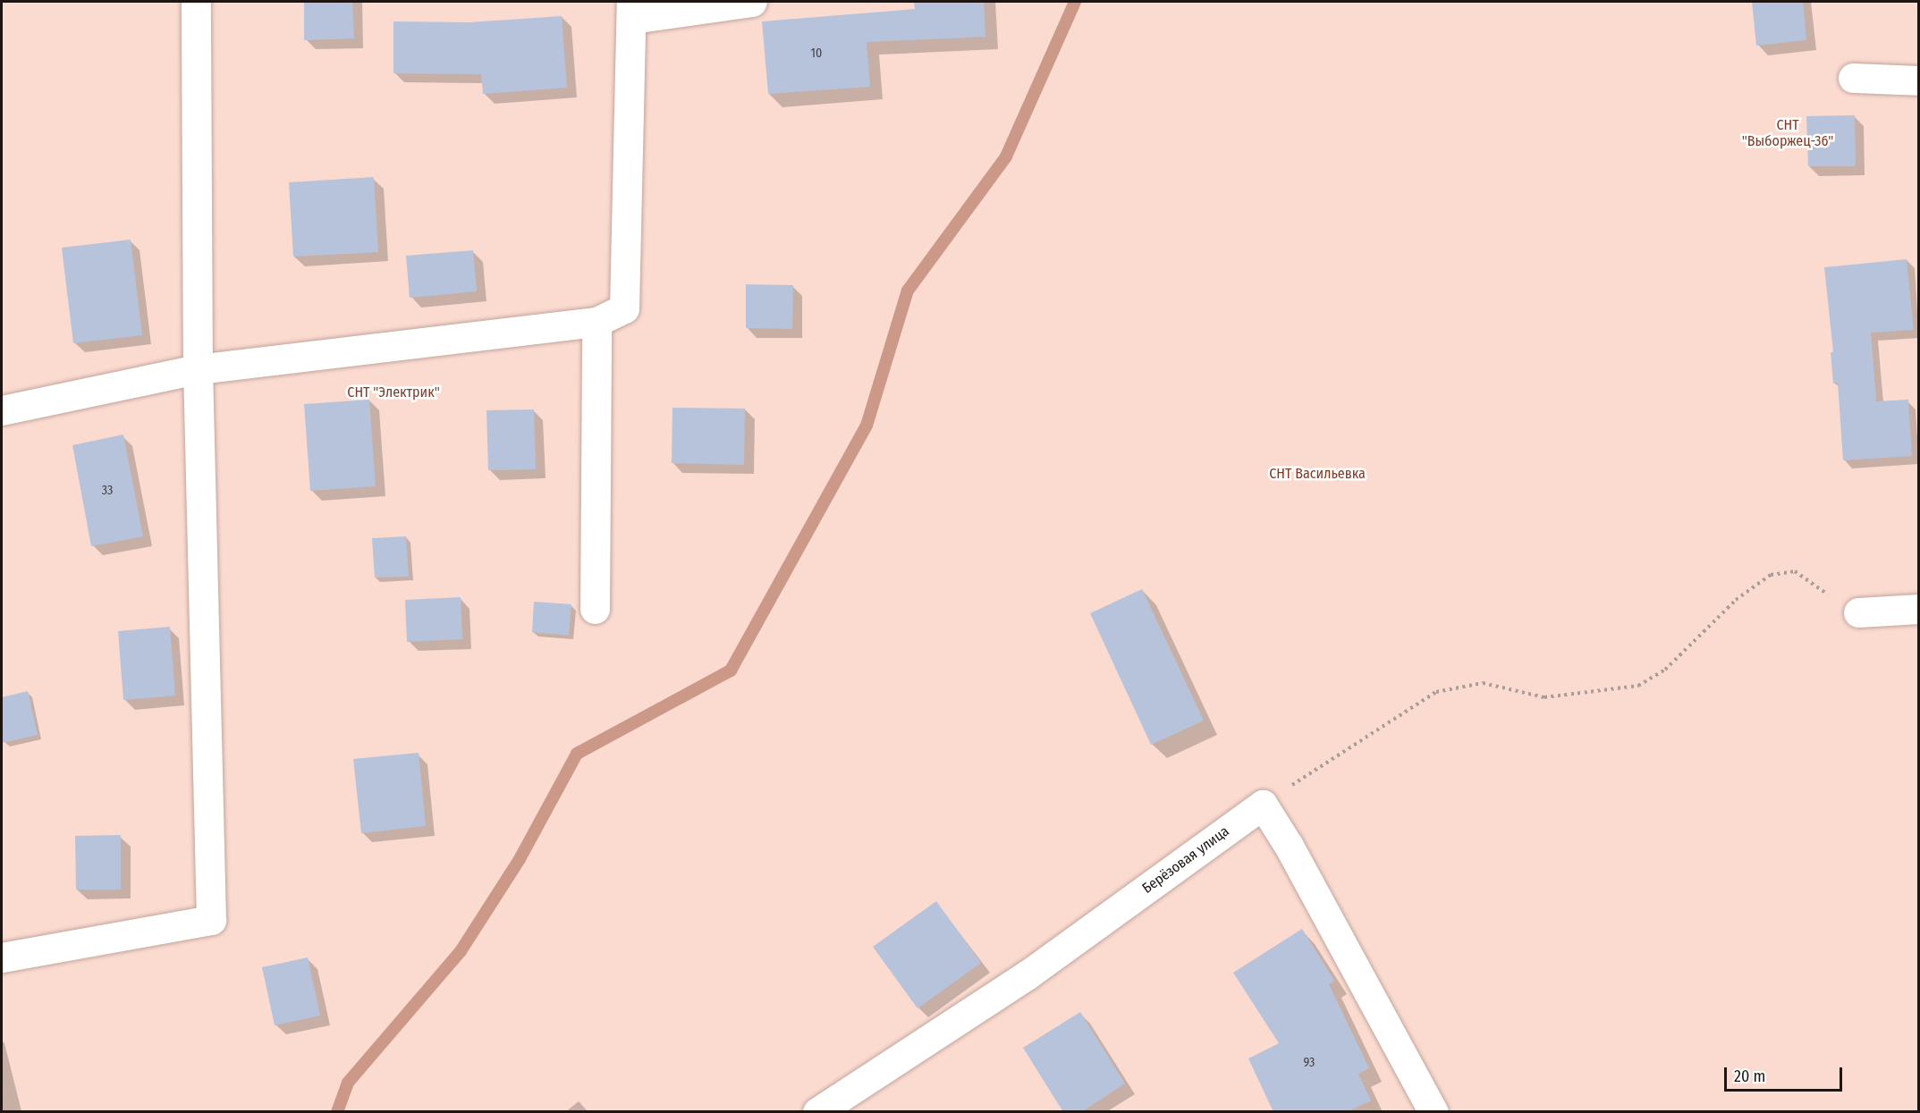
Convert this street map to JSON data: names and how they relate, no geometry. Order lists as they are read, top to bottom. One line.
{"streets":{"street":["Берёзовая улица"]},"parks":["СНТ \"Выборжец-36\"","СНТ \"Электрик\"","СНТ Васильевка"],"house_numbers":["10","33","93"],"scale_bar":"20 m"}
